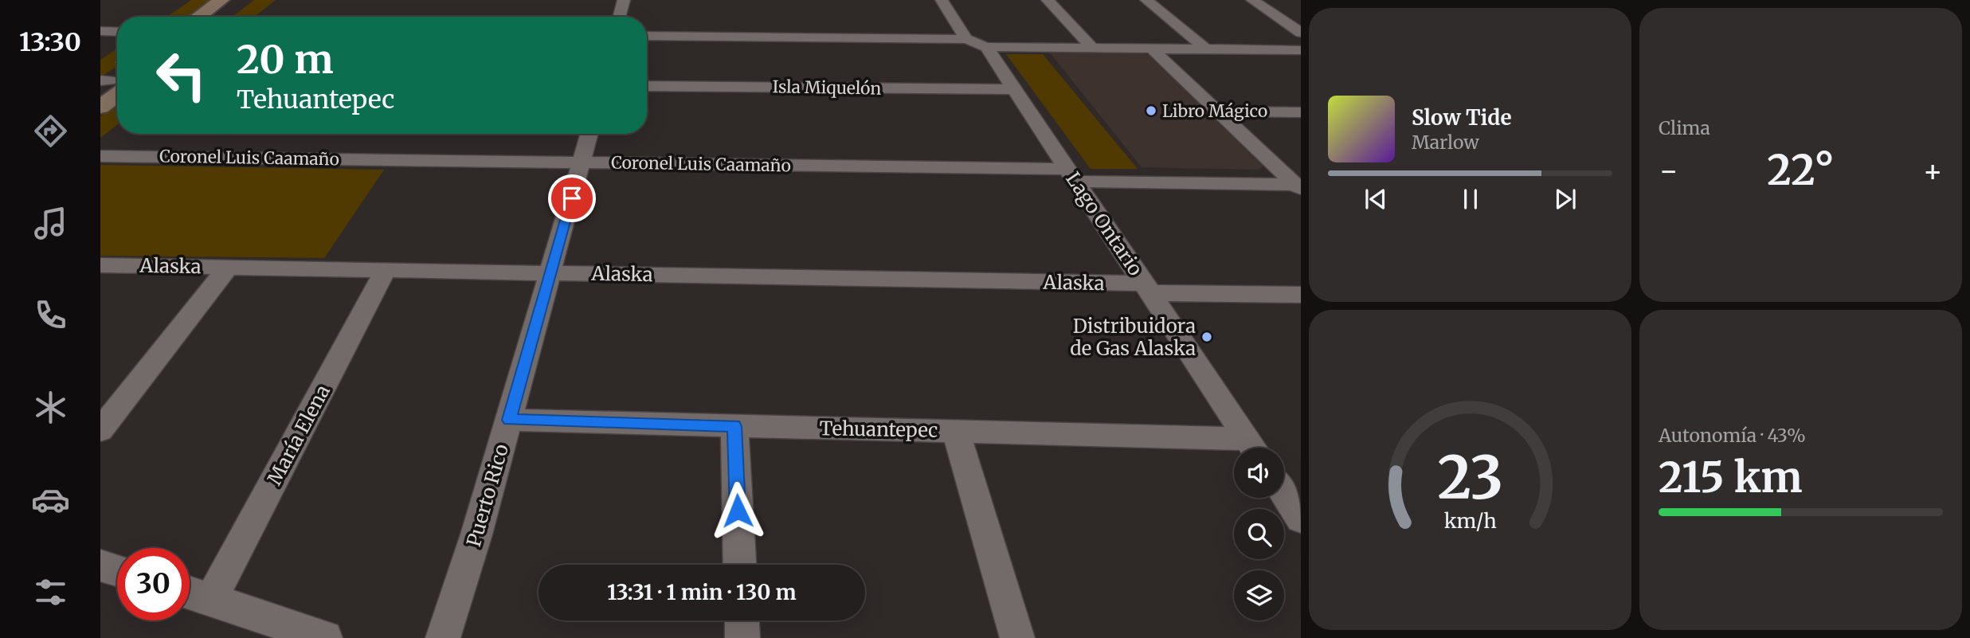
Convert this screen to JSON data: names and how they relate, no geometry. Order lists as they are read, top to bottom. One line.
{"streets":{"street":["Isla Miquelón","Coronel Luis Caamaño","Lago Ontario","Alaska","Tehuantepec","María Elena","Puerto Rico"]},"crossings":[["Isla Miquelón","Lago Ontario"],["Coronel Luis Caamaño","Lago Ontario"],["Coronel Luis Caamaño","Puerto Rico"],["Lago Ontario","Alaska"],["Lago Ontario","Tehuantepec"],["Alaska","María Elena"],["Alaska","Puerto Rico"],["Tehuantepec","Puerto Rico"]],"places":["Libro Mágico","Distribuidora de Gas Alaska"],"page":{"tabs":"13:30","tile":["Clima",["Autonomía · 43%","215 km"]],"turn":["20 m","Tehuantepec"],"song":["Slow Tide","Marlow"],"heat":["−","22°","+"],"limit":"30","trip":"13:31 · 1 min · 130 m","gauge":["23","km/h"]}}
